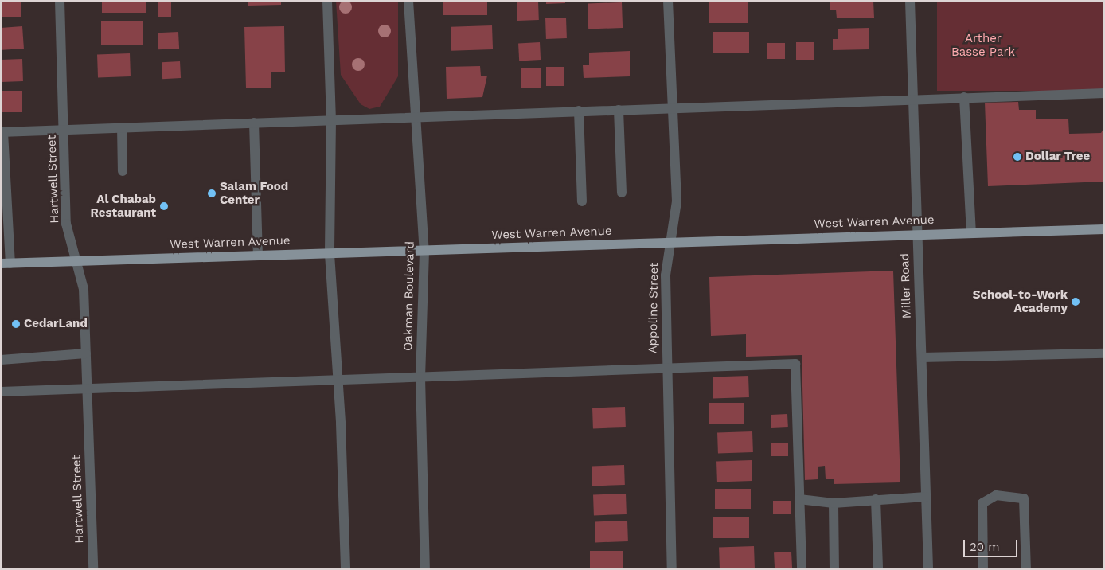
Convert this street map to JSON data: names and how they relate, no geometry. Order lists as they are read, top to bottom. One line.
{"streets":{"main road":["West Warren Avenue"],"street":["Hartwell Street","Miller Road","Oakman Boulevard","Appoline Street"]},"crossings":[["Hartwell Street","West Warren Avenue"],["West Warren Avenue","Miller Road"],["West Warren Avenue","Oakman Boulevard"],["West Warren Avenue","Appoline Street"]],"parks":["Arther Basse Park"],"places":["Dollar Tree","Salam Food Center","Al Chabab Restaurant","School-to-Work Academy","CedarLand"],"scale_bar":"20 m"}
